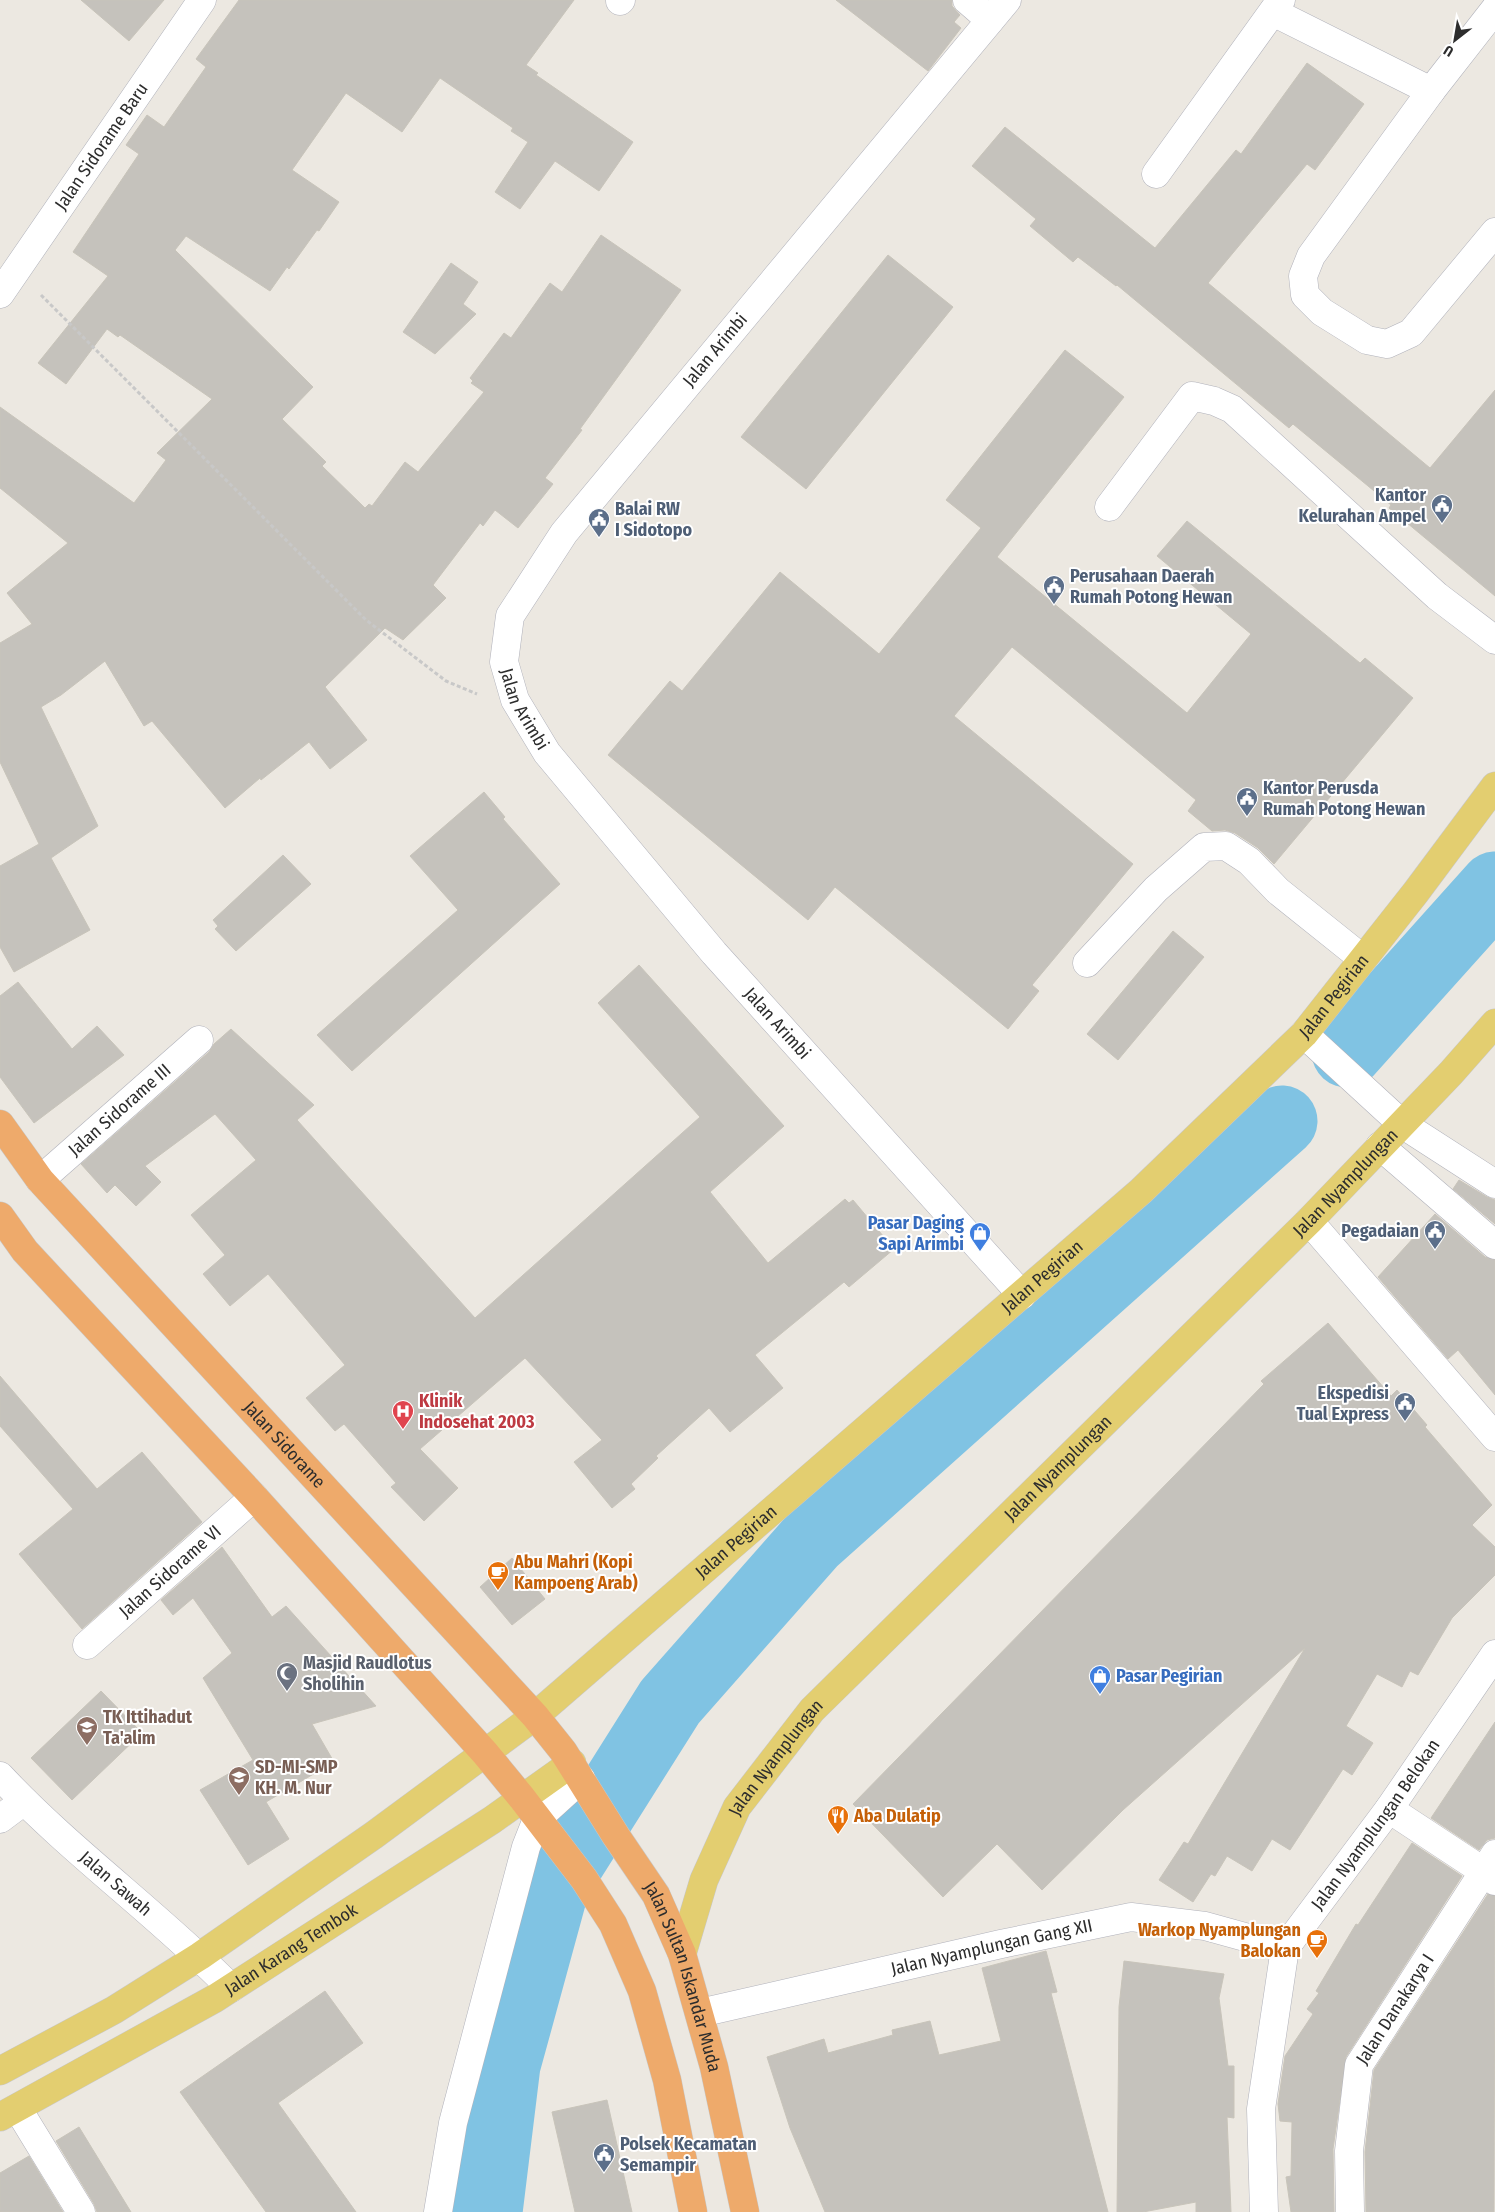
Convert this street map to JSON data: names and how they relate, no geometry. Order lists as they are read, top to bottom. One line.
{"streets":{"highway":["Jalan Sidorame","Jalan Sultan Iskandar Muda"],"main road":["Jalan Pegirian","Jalan Nyamplungan","Jalan Karang Tembok"],"street":["Jalan Sidorame Baru","Jalan Arimbi","Jalan Sidorame III","Jalan Sidorame VI","Jalan Nyamplungan Belokan","Jalan Sawah","Jalan Nyamplungan Gang XII","Jalan Danakarya I"]},"crossings":[["Jalan Arimbi","Jalan Pegirian"],["Jalan Pegirian","Jalan Sidorame"],["Jalan Sidorame III","Jalan Sidorame"],["Jalan Nyamplungan","Jalan Sultan Iskandar Muda"],["Jalan Sidorame","Jalan Sultan Iskandar Muda"],["Jalan Nyamplungan Belokan","Jalan Nyamplungan Gang XII"],["Jalan Sawah","Jalan Karang Tembok"],["Jalan Nyamplungan Gang XII","Jalan Sultan Iskandar Muda"]],"places":{"public building":["Kantor Kelurahan Ampel","Balai RW I Sidotopo","Perusahaan Daerah Rumah Potong Hewan","Kantor Perusda Rumah Potong Hewan","Pegadaian","Ekspedisi Tual Express","Polsek Kecamatan Semampir"],"shop":["Pasar Daging Sapi Arimbi","Pasar Pegirian"],"hospital":["Klinik Indosehat 2003"],"cafe":["Abu Mahri (Kopi Kampoeng Arab)","Warkop Nyamplungan Balokan"],"mosque":["Masjid Raudlotus Sholihin"],"school or university":["TK Ittihadut Ta'alim","SD-MI-SMP KH. M. Nur"],"restaurant":["Aba Dulatip"]},"north":"bottom left"}
